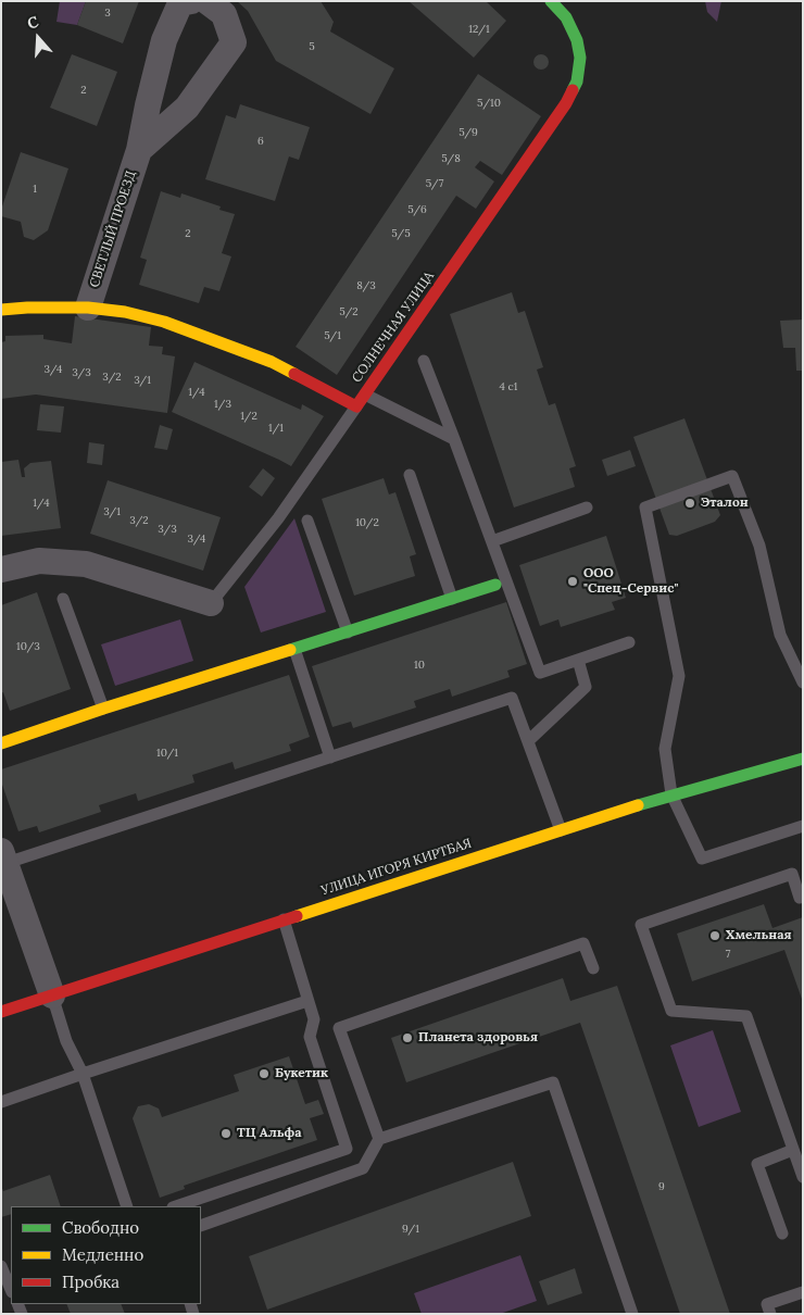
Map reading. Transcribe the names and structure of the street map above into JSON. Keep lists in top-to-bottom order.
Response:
{
  "streets": {
    "street": ["СВЕТЛЫЙ ПРОЕЗД", "СОЛНЕЧНАЯ УЛИЦА", "УЛИЦА ИГОРЯ КИРТБАЯ"]
  },
  "places": [
    "Эталон",
    "ООО \"Спец-Сервис\"",
    "Хмельная",
    "Планета здоровья",
    "Букетик",
    "ТЦ Альфа"
  ],
  "house_numbers": [
    "3",
    "12/1",
    "5",
    "2",
    "5/10",
    "5/9",
    "6",
    "5/8",
    "5/7",
    "1",
    "5/6",
    "2",
    "5/5",
    "8/3",
    "5/2",
    "5/1",
    "3/4",
    "3/3",
    "3/2",
    "3/1",
    "4 с1",
    "1/4",
    "1/3",
    "1/2",
    "1/1",
    "1/4",
    "3/1",
    "3/2",
    "10/2",
    "3/3",
    "3/4",
    "10/3",
    "10",
    "10/1",
    "7",
    "9",
    "9/1"
  ],
  "legend": ["Свободно", "Медленно", "Пробка"],
  "north": "top"
}
